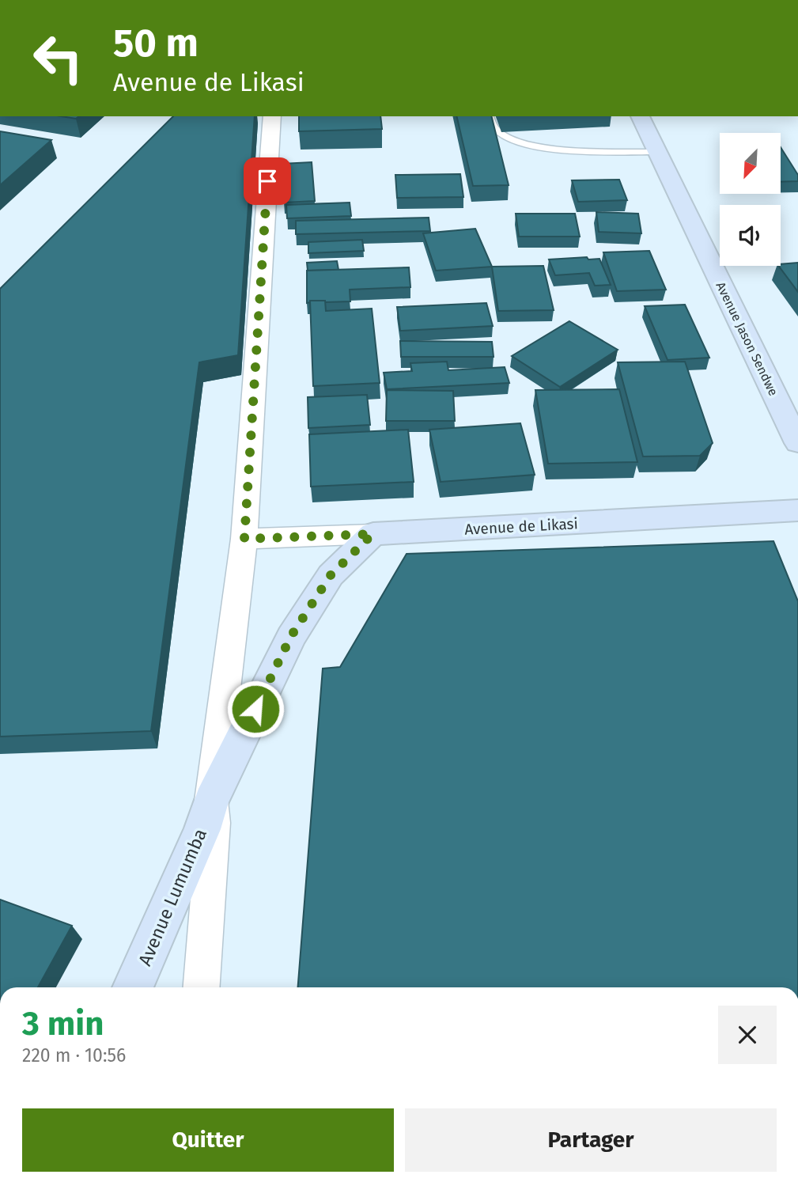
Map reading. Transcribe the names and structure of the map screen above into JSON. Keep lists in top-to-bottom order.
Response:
{
  "streets": {
    "main road": ["Avenue Jason Sendwe", "Avenue de Likasi", "Avenue Lumumba"]
  },
  "crossings": [
    ["Avenue de Likasi", "Avenue Lumumba"]
  ],
  "north": "bottom left",
  "page": {
    "turn": ["50 m", "Avenue de Likasi"],
    "heading": ["3 min", "220 m · 10:56"],
    "buttons": ["Quitter", "Partager"]
  }
}
